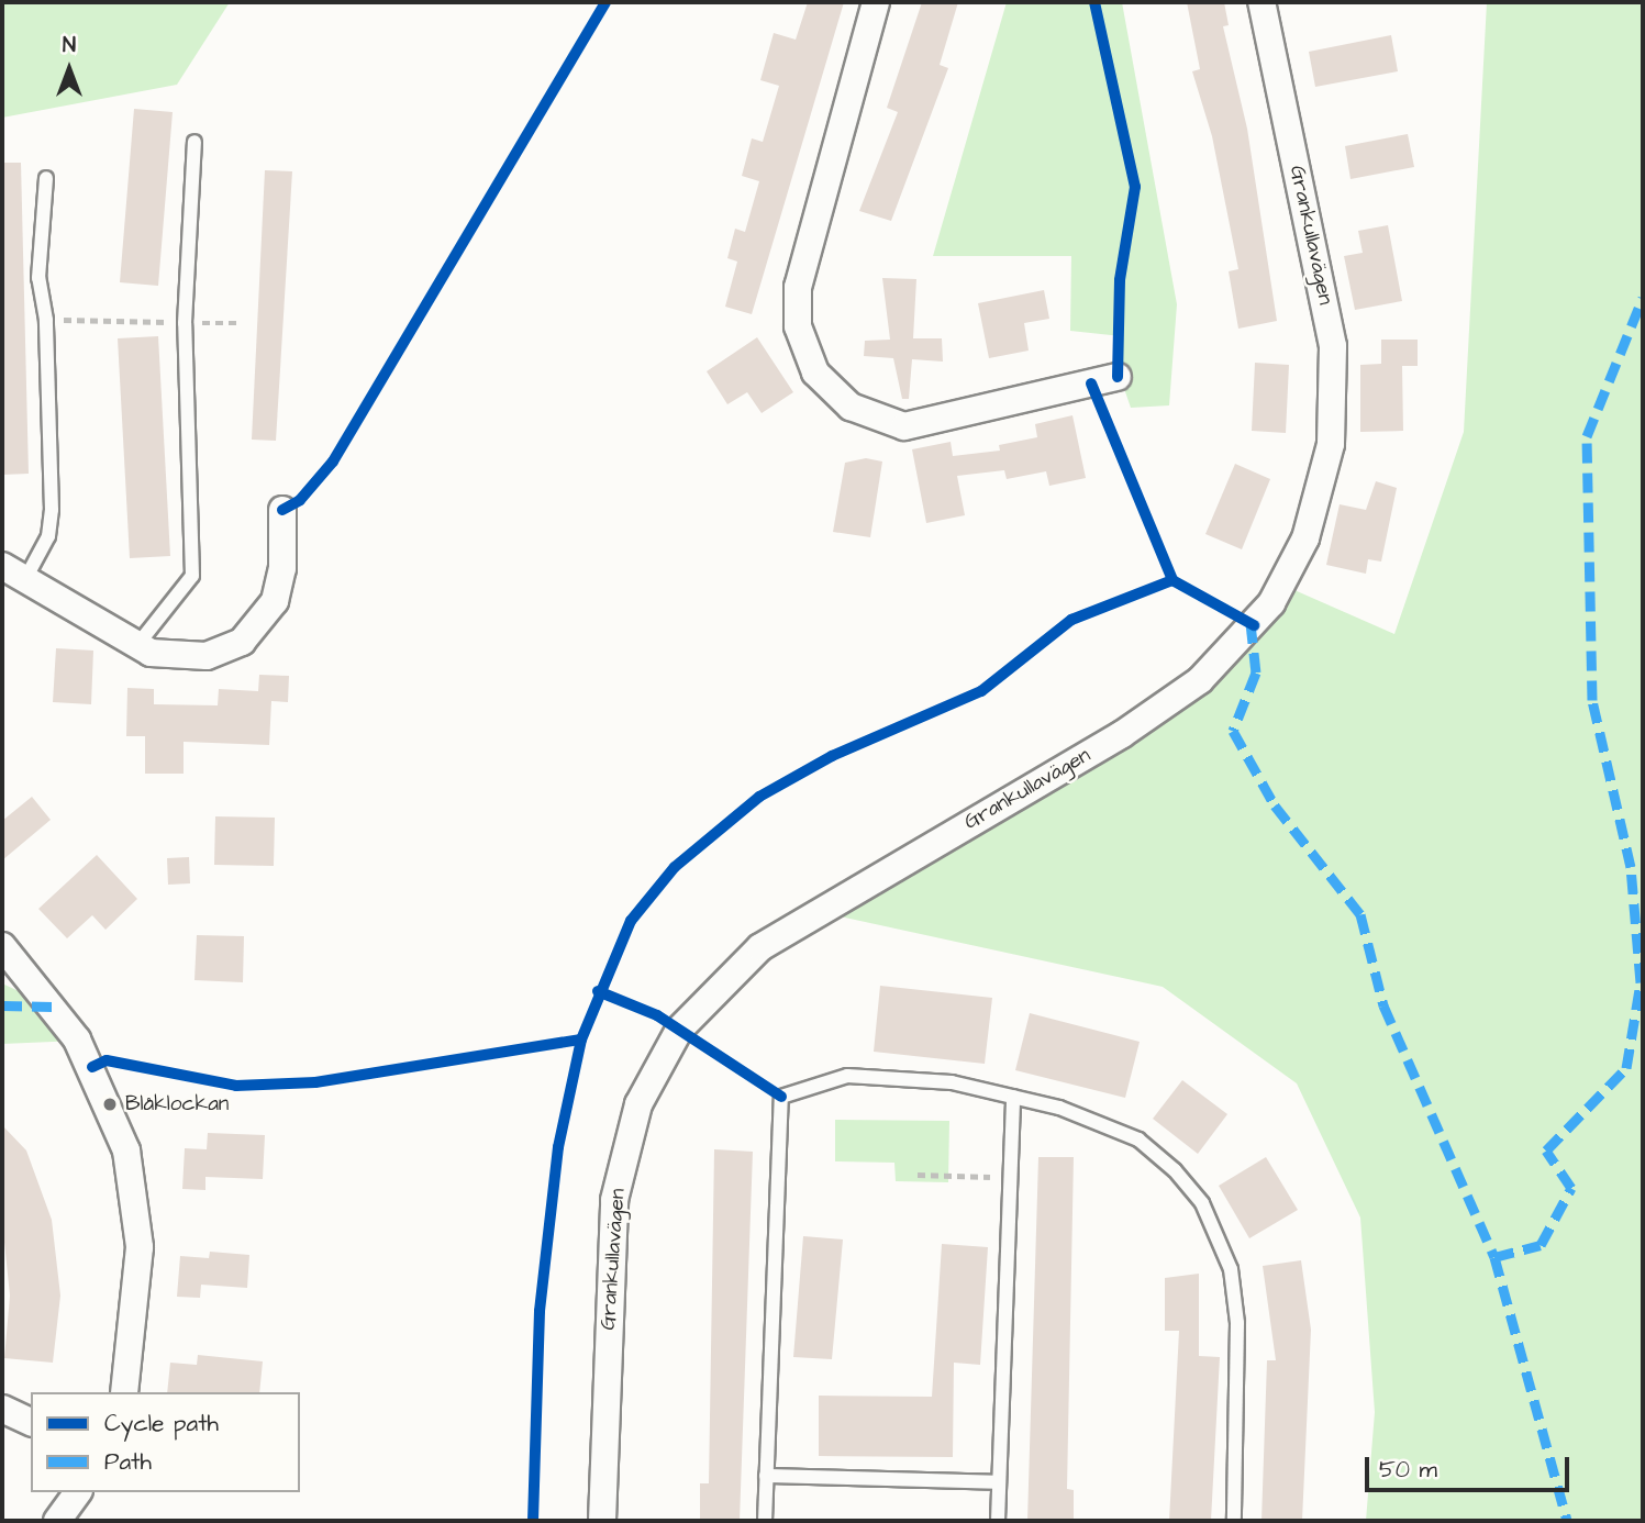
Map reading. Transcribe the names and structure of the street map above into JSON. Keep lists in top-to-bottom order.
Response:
{
  "streets": {
    "street": ["Grankullavägen"]
  },
  "places": ["Blåklockan"],
  "legend": ["Cycle path", "Path"],
  "scale_bar": "50 m",
  "north": "top"
}
